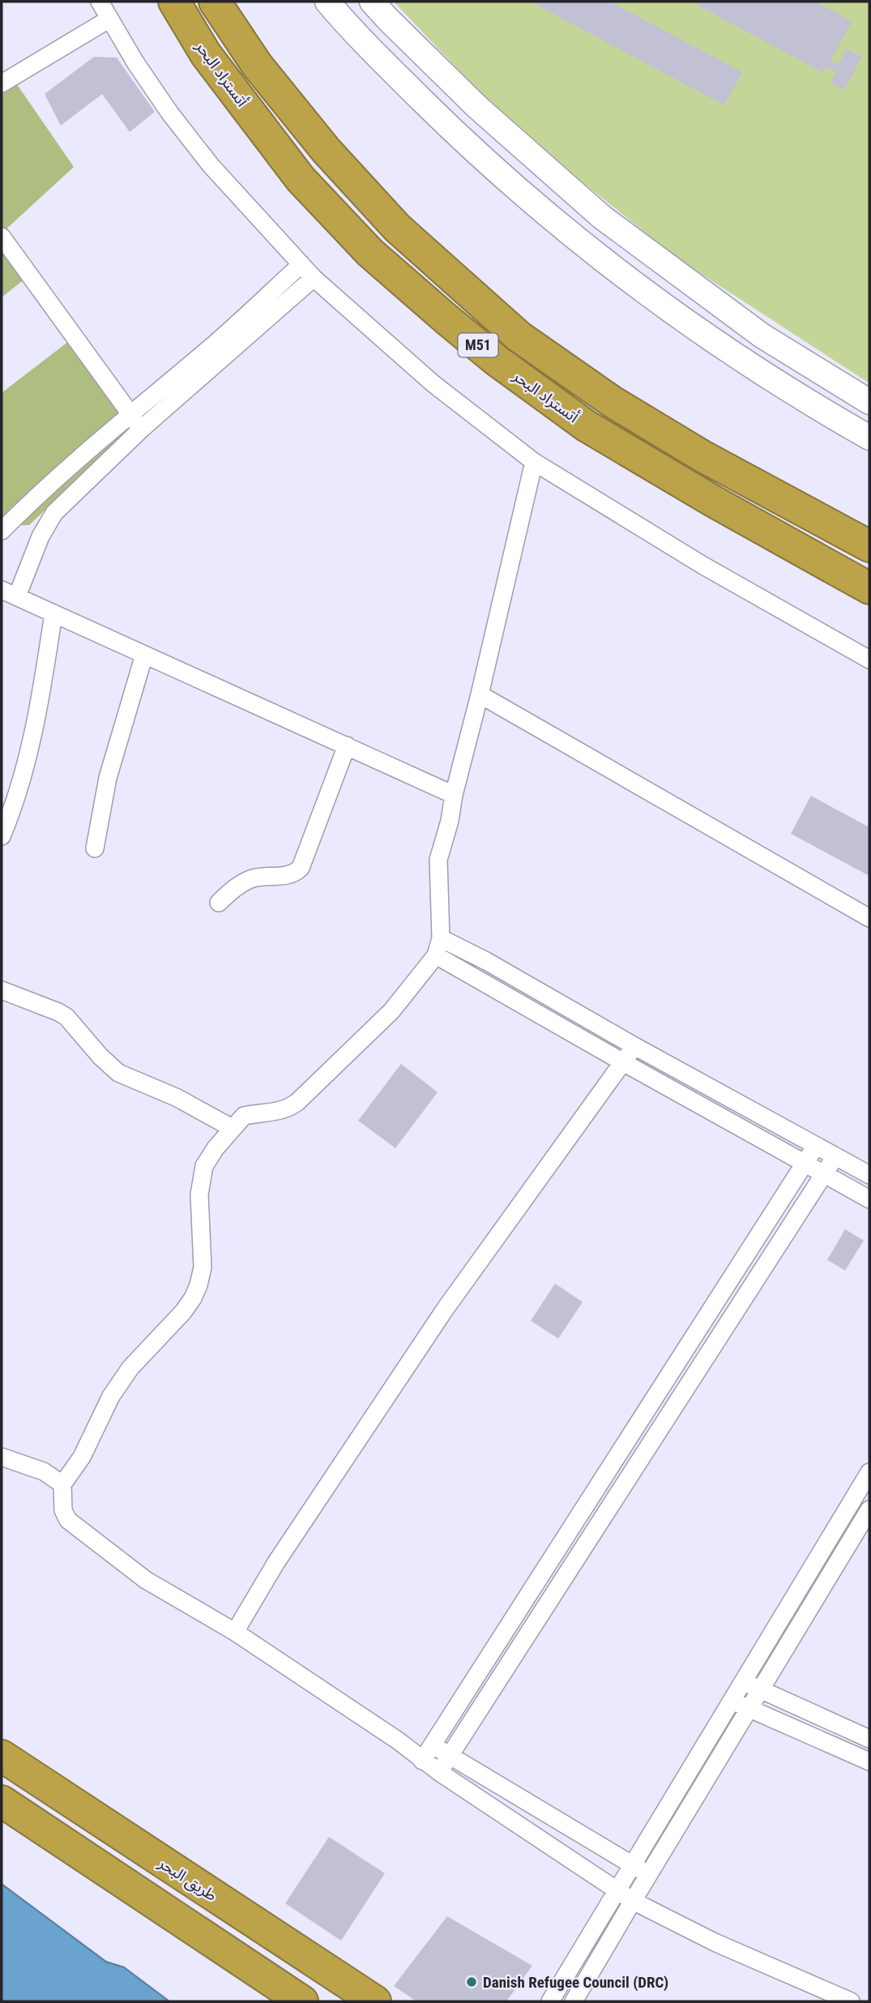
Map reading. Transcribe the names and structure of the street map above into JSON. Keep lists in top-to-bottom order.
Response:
{
  "streets": {
    "highway": ["أتستراد البحر", "M51", "طريق البحر"]
  },
  "places": ["Danish Refugee Council (DRC)"]
}
